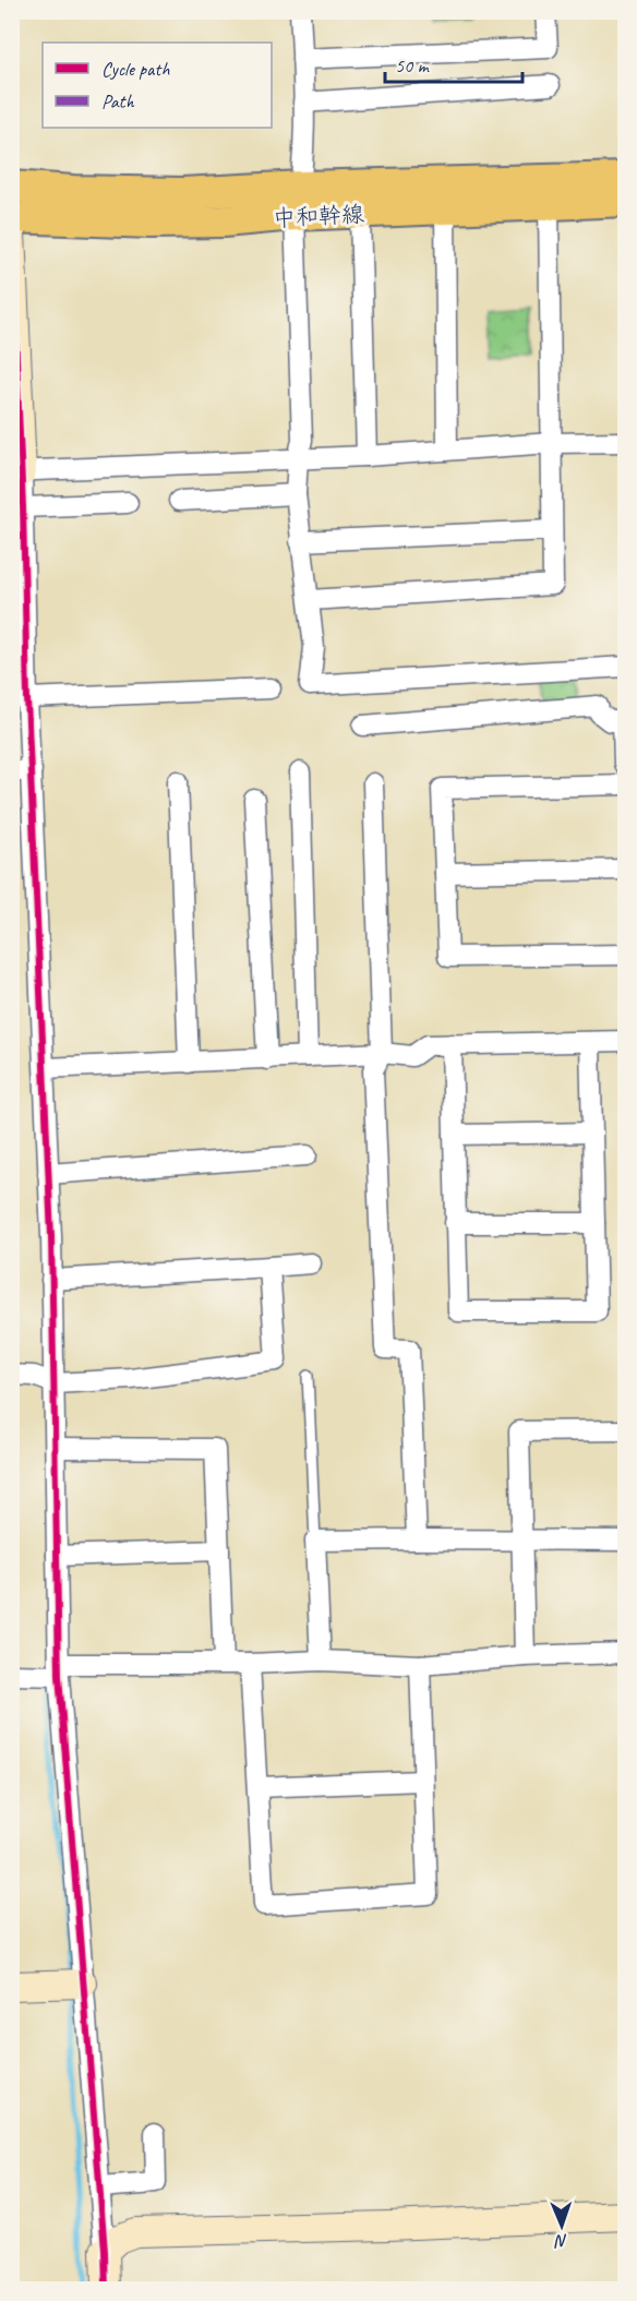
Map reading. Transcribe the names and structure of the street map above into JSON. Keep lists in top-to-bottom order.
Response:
{
  "streets": {
    "main road": ["中和幹線"]
  },
  "legend": ["Cycle path", "Path"],
  "scale_bar": "50 m",
  "north": "bottom"
}
